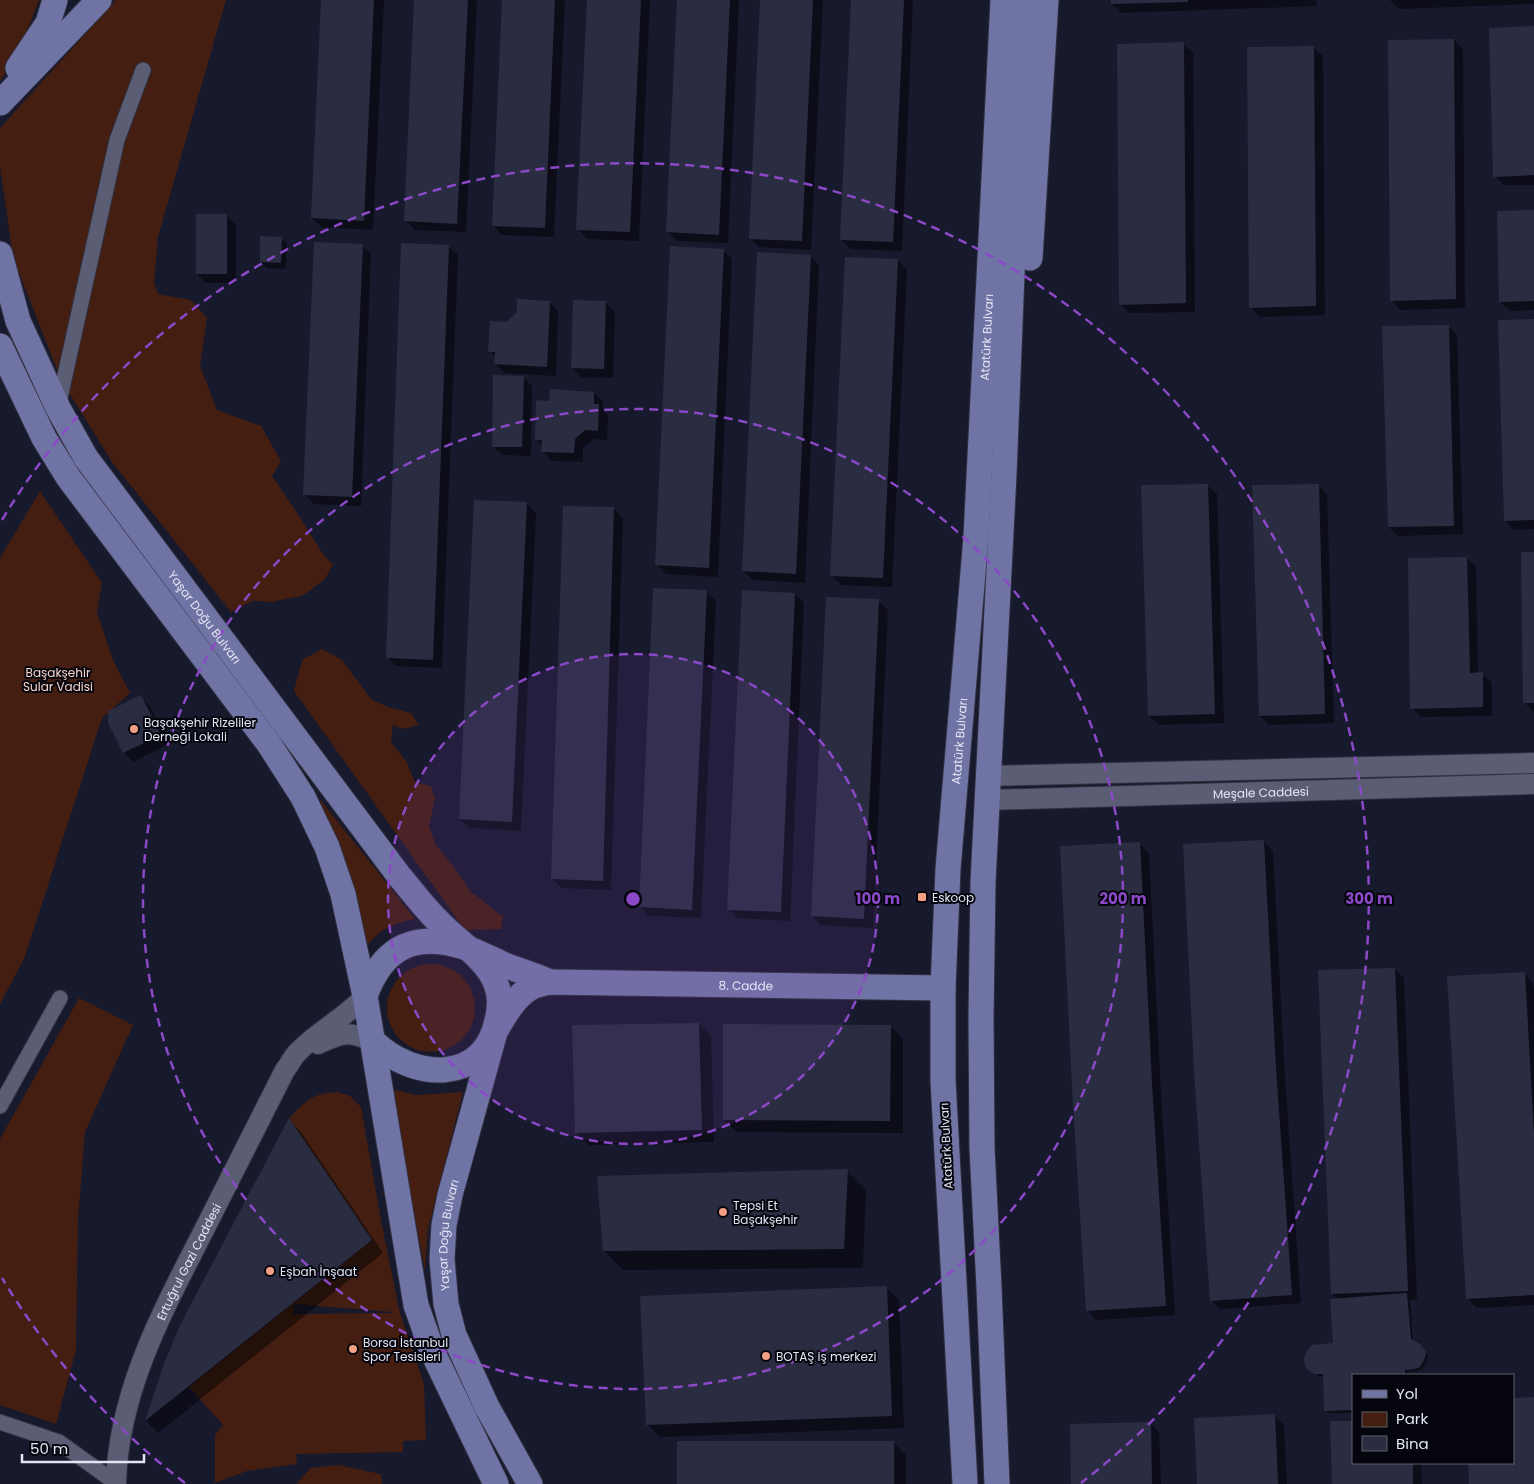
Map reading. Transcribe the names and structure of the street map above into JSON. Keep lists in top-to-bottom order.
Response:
{
  "streets": {
    "main road": ["Atatürk Bulvarı", "Yaşar Doğu Bulvarı", "8. Cadde"],
    "street": ["Meşale Caddesi", "Ertuğrul Gazi Caddesi"]
  },
  "crossings": [
    ["Atatürk Bulvarı", "Meşale Caddesi"],
    ["Atatürk Bulvarı", "8. Cadde"],
    ["Yaşar Doğu Bulvarı", "8. Cadde"],
    ["Yaşar Doğu Bulvarı", "Ertuğrul Gazi Caddesi"]
  ],
  "parks": ["Başakşehir Sular Vadisi"],
  "places": {
    "other": [
      "Başakşehir Rizeliler Derneği Lokali",
      "Tepsi Et Başakşehir",
      "Eşbah İnşaat",
      "Borsa İstanbul Spor Tesisleri",
      "BOTAŞ iş merkezi"
    ],
    "transit": ["Eskoop"]
  },
  "legend": ["Yol", "Park", "Bina"],
  "scale_bar": "50 m",
  "rings": ["100 m", "200 m", "300 m"]
}
